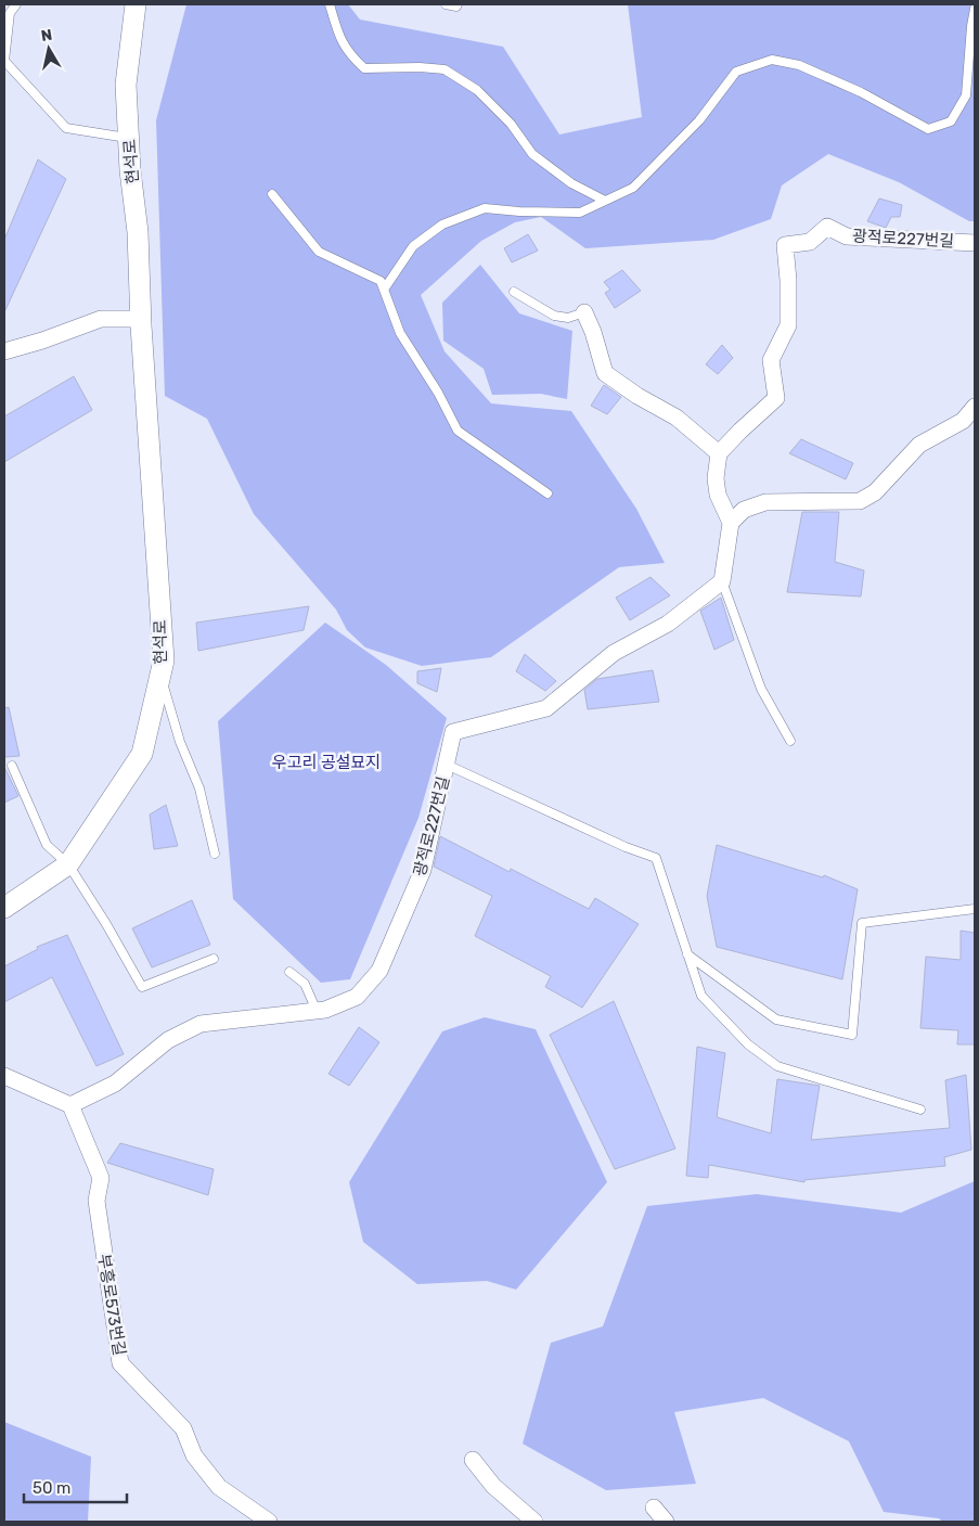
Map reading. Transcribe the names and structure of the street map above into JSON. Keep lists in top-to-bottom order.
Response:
{
  "streets": {
    "street": ["현석로", "광적로227번길", "부흥로573번길"]
  },
  "crossings": [
    ["광적로227번길", "부흥로573번길"]
  ],
  "parks": ["우고리 공설묘지"],
  "scale_bar": "50 m",
  "north": "top"
}
